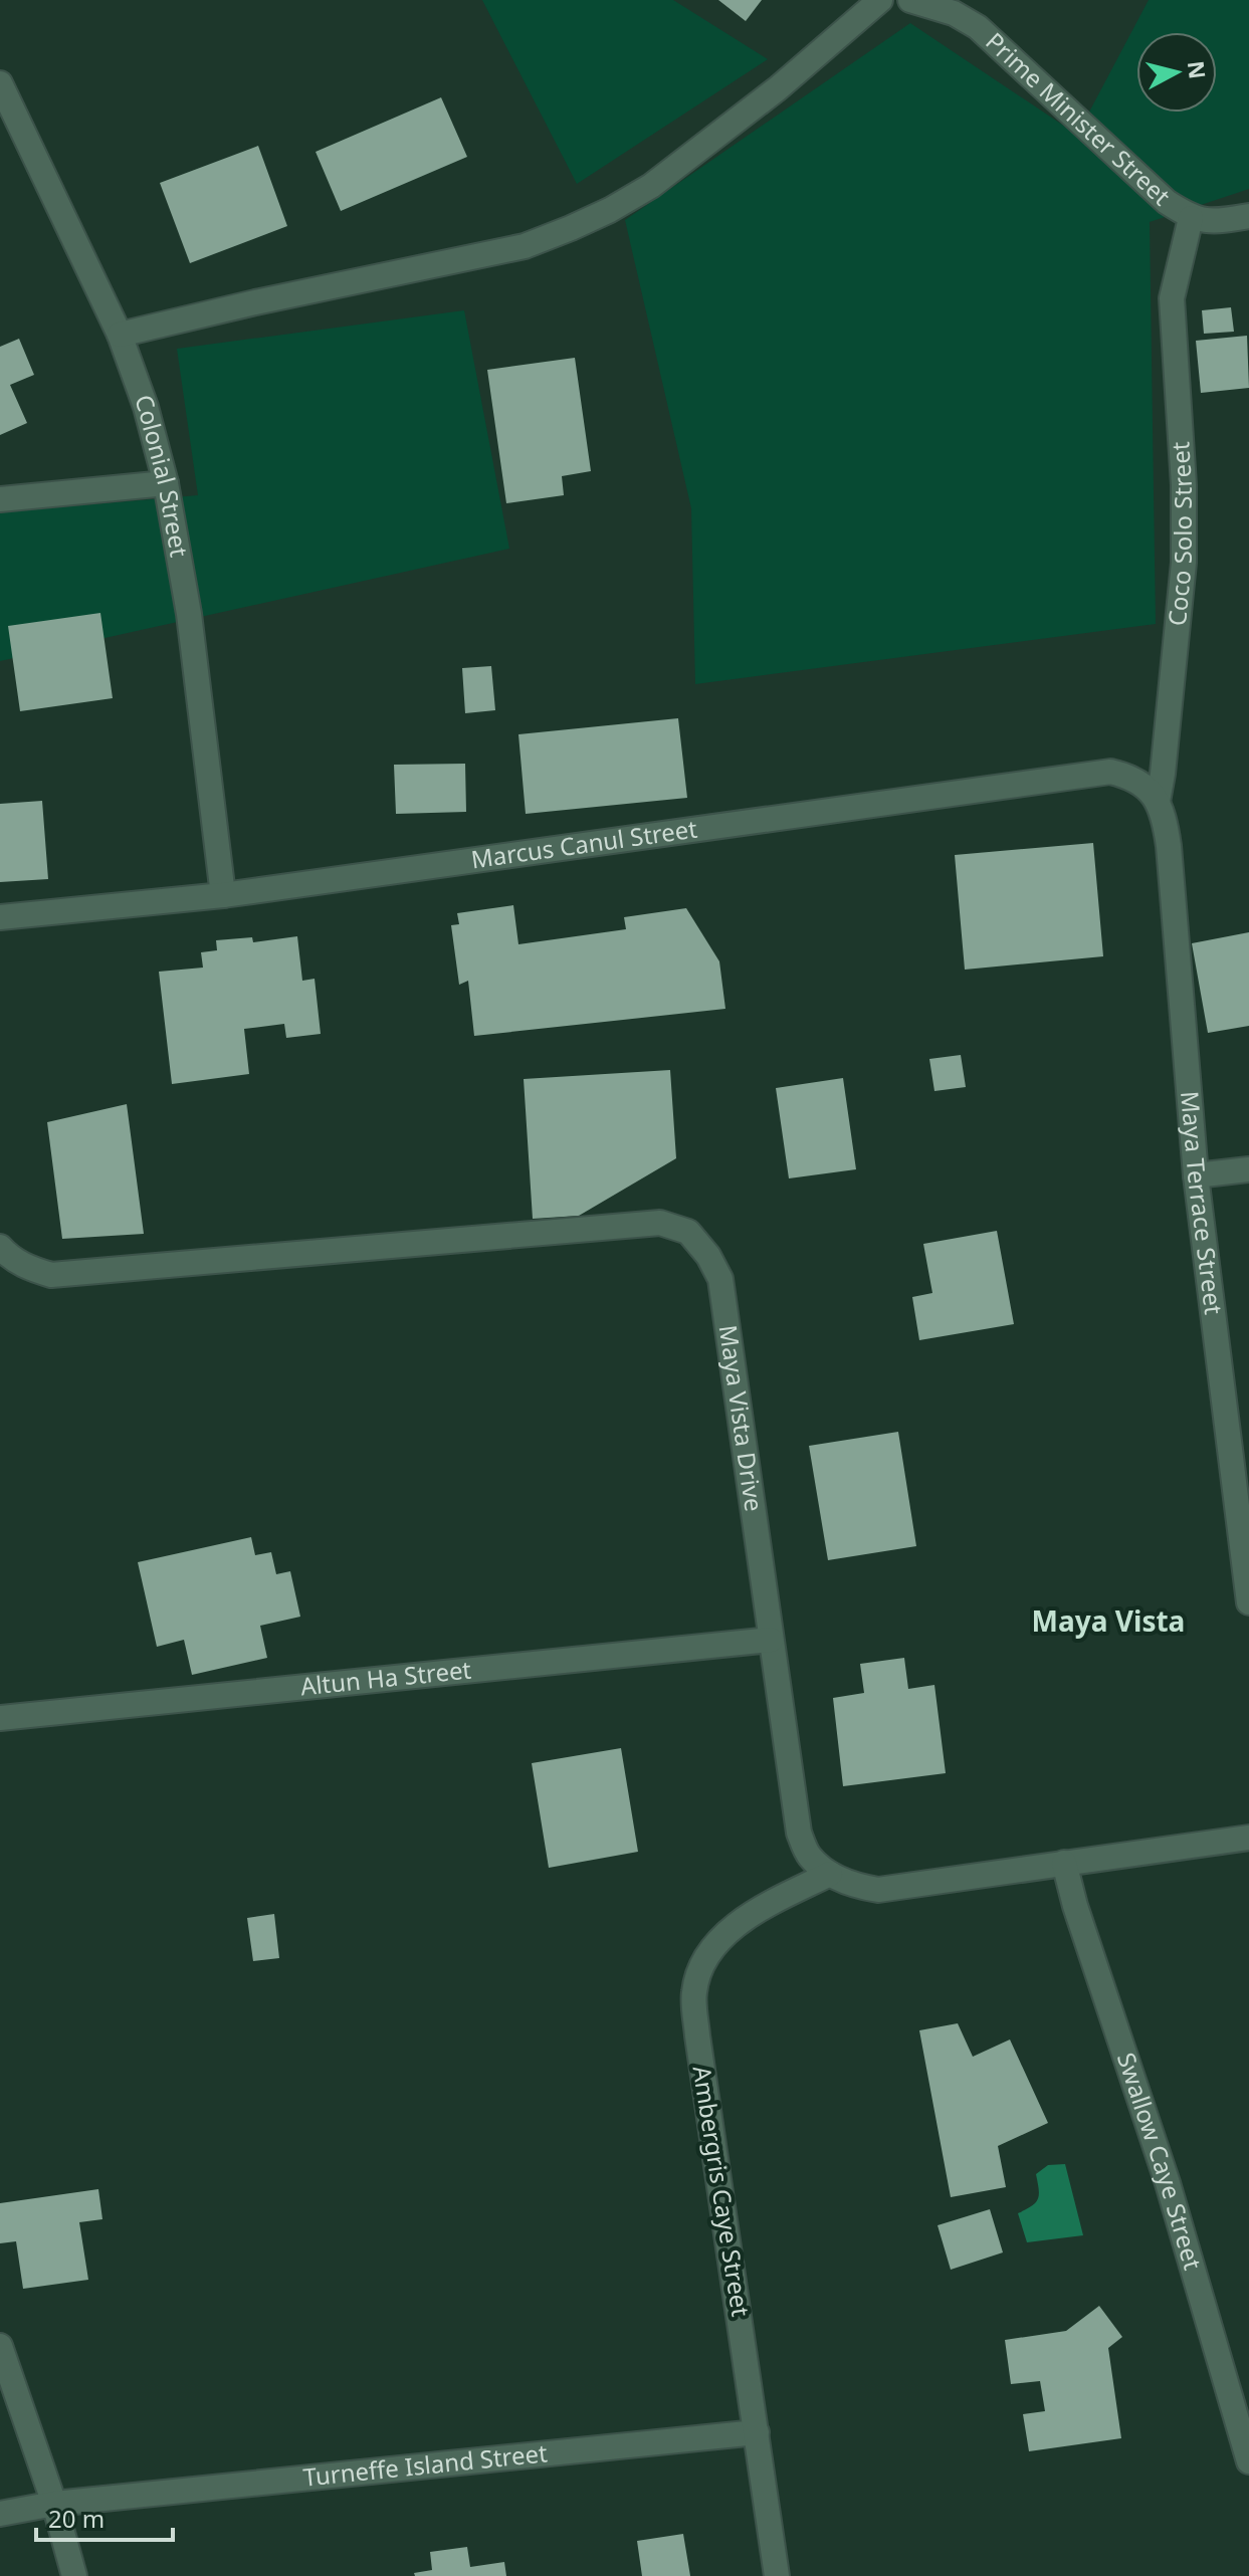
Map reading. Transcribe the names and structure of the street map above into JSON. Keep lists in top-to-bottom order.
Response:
{
  "streets": {
    "street": [
      "Prime Minister Street",
      "Colonial Street",
      "Coco Solo Street",
      "Marcus Canul Street",
      "Maya Terrace Street",
      "Maya Vista Drive",
      "Altun Ha Street",
      "Swallow Caye Street",
      "Ambergris Caye Street",
      "Turneffe Island Street"
    ]
  },
  "crossings": [
    ["Prime Minister Street", "Coco Solo Street"],
    ["Colonial Street", "Marcus Canul Street"],
    ["Coco Solo Street", "Marcus Canul Street"],
    ["Coco Solo Street", "Maya Terrace Street"],
    ["Marcus Canul Street", "Maya Terrace Street"],
    ["Maya Vista Drive", "Altun Ha Street"],
    ["Maya Vista Drive", "Swallow Caye Street"],
    ["Maya Vista Drive", "Ambergris Caye Street"],
    ["Ambergris Caye Street", "Turneffe Island Street"]
  ],
  "districts": ["Maya Vista"],
  "scale_bar": "20 m",
  "north": "right"
}
